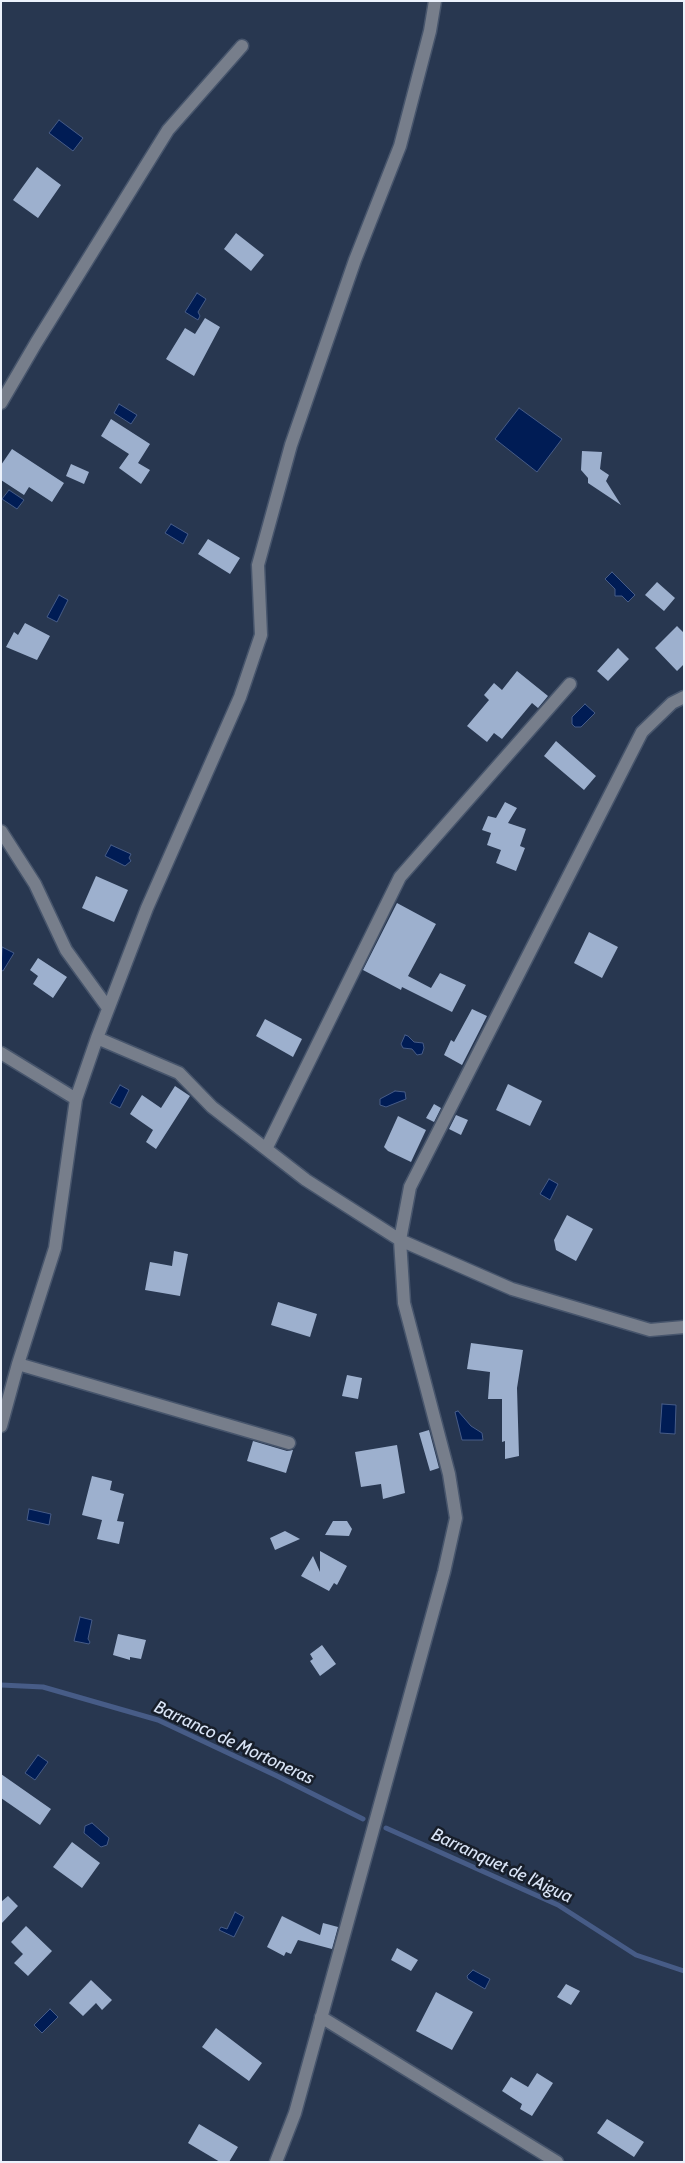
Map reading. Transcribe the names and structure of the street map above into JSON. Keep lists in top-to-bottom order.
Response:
{
  "water": ["Barranco de Mortoneras", "Barranquet de l'Aigua"]
}
